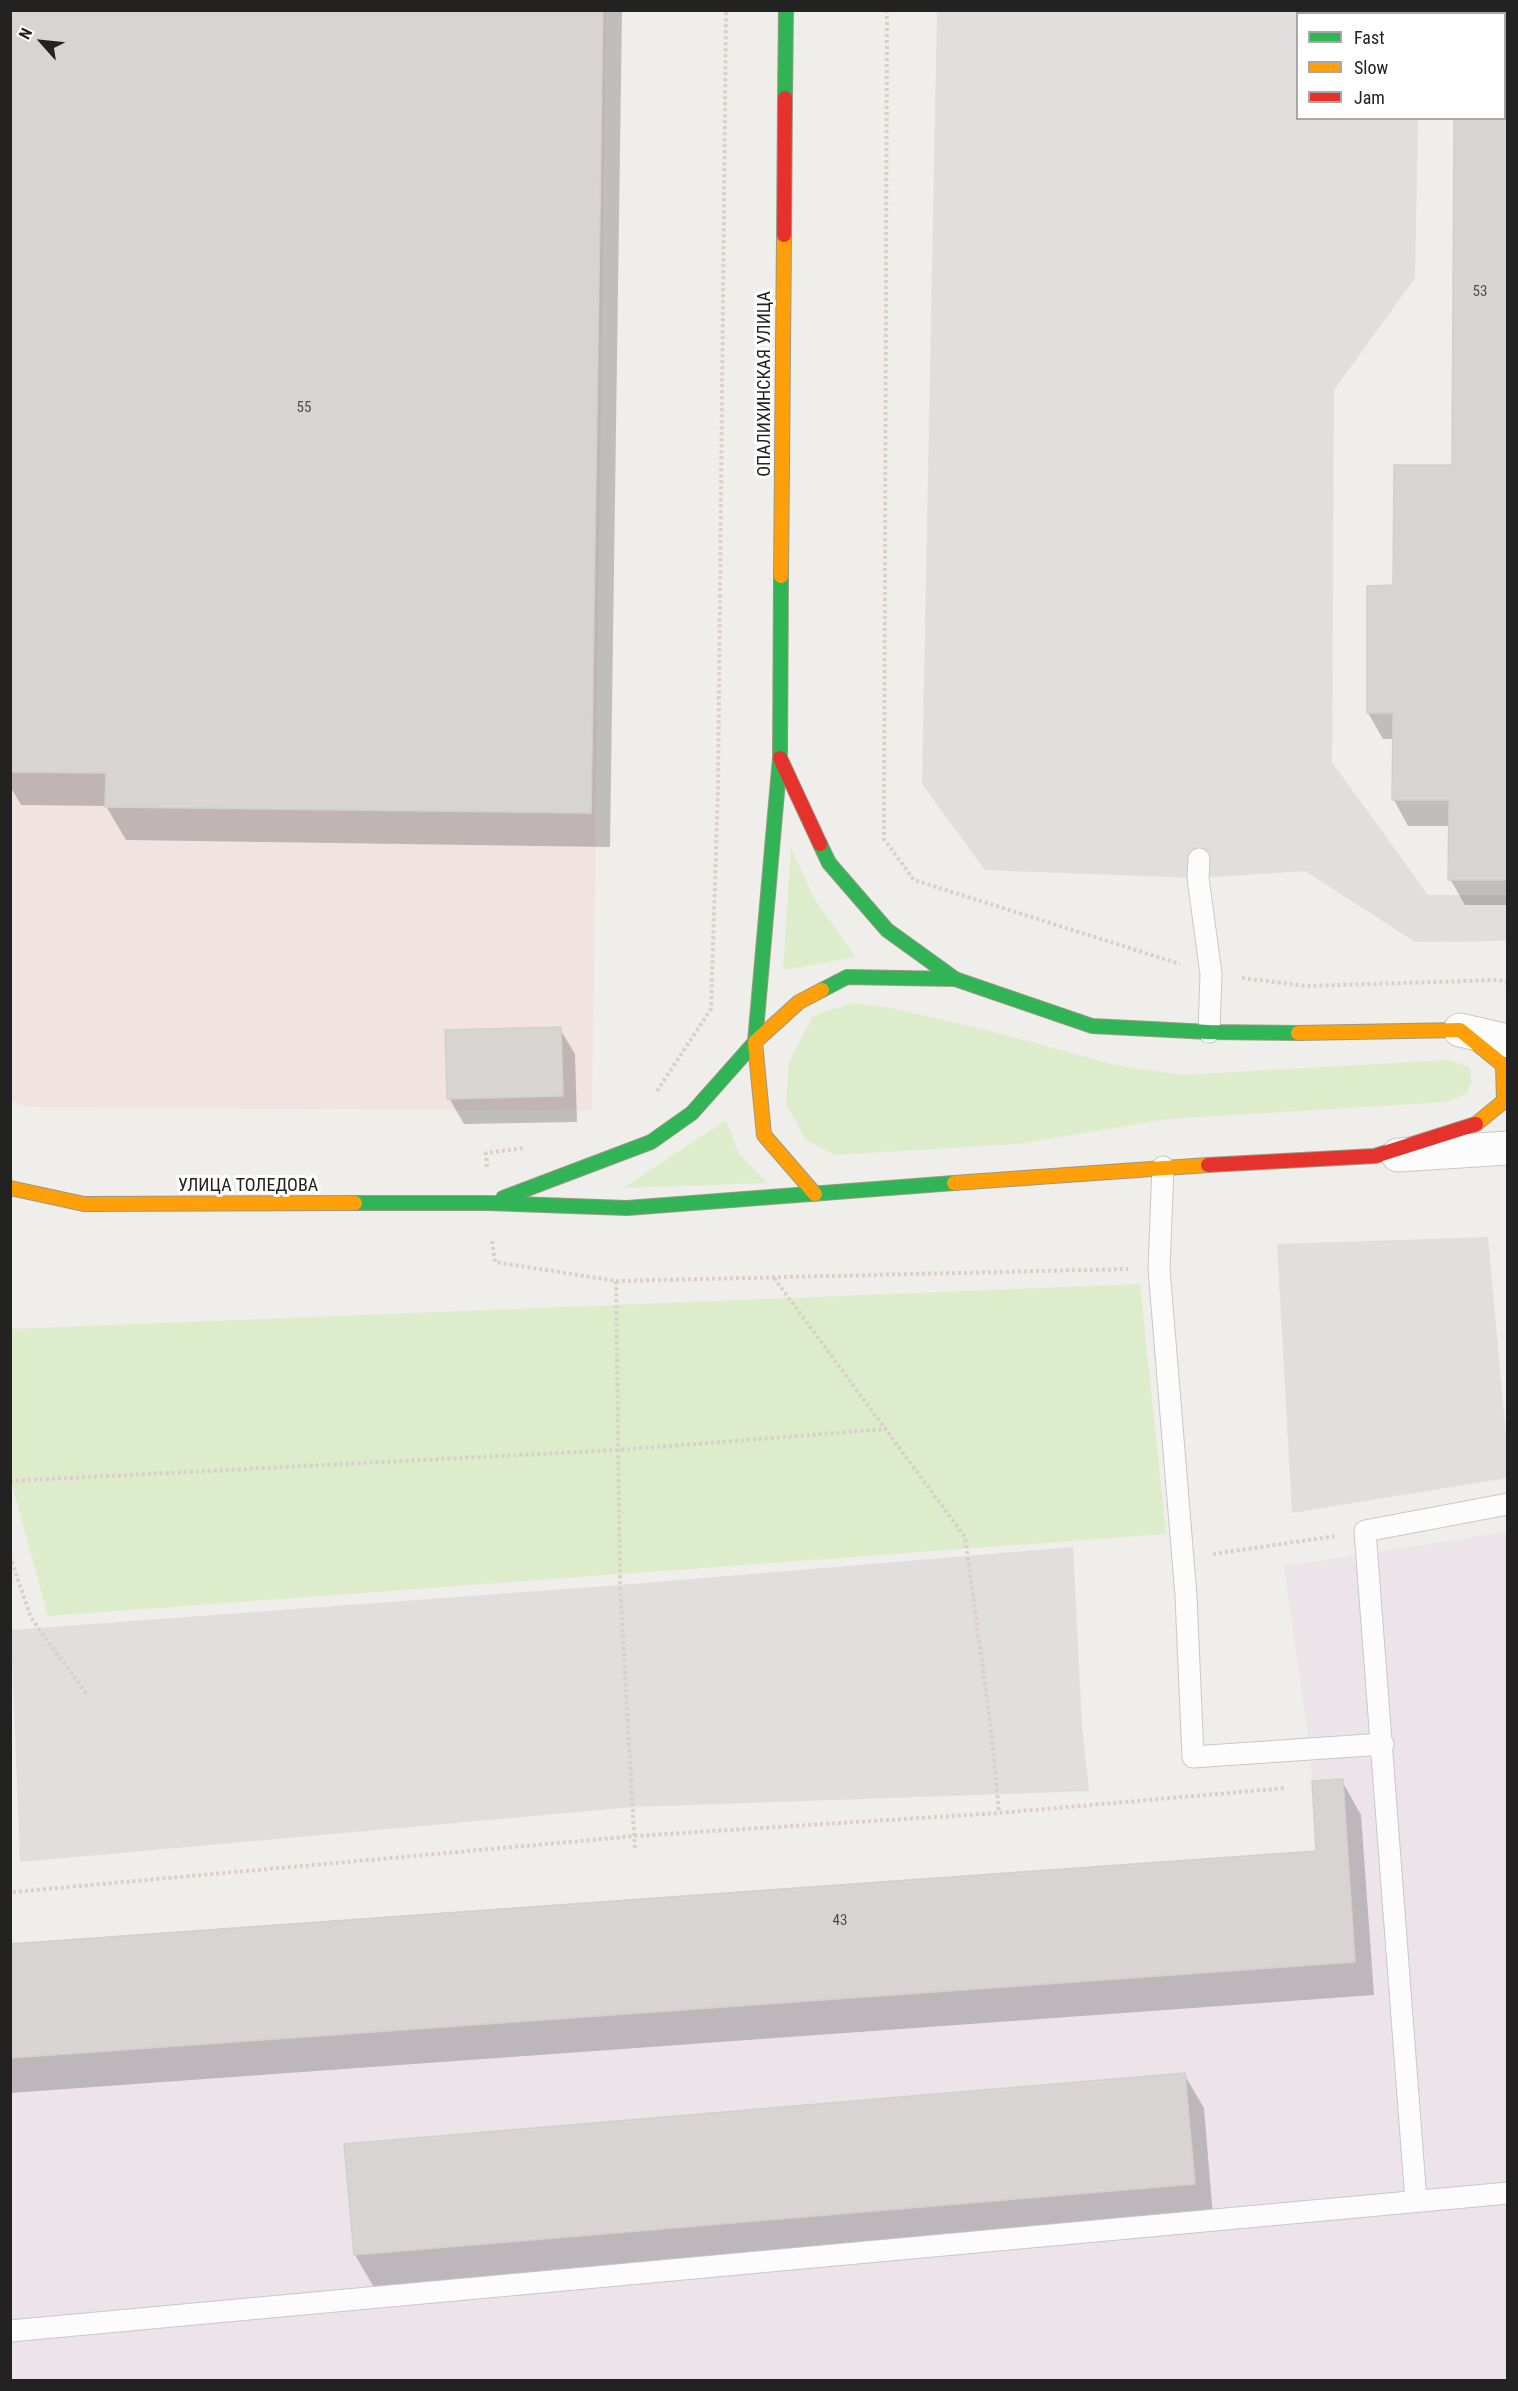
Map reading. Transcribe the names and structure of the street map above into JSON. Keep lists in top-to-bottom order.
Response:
{
  "streets": {
    "street": ["ОПАЛИХИНСКАЯ УЛИЦА", "УЛИЦА ТОЛЕДОВА"]
  },
  "crossings": [
    ["ОПАЛИХИНСКАЯ УЛИЦА", "УЛИЦА ТОЛЕДОВА"]
  ],
  "house_numbers": ["53", "55", "43"],
  "legend": ["Fast", "Slow", "Jam"],
  "north": "top left"
}
